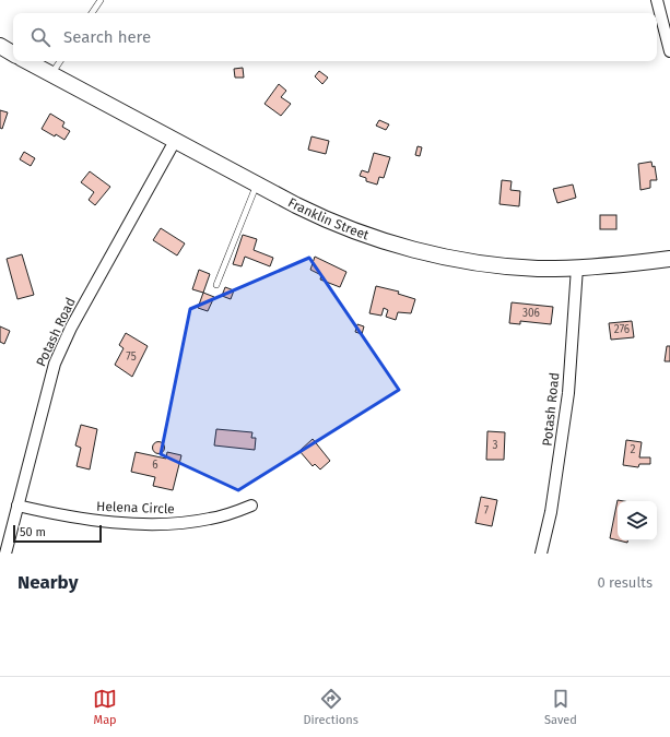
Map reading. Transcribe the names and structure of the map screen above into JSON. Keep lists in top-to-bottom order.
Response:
{
  "streets": {
    "street": ["Franklin Street", "Potash Road", "Helena Circle"]
  },
  "crossings": [
    ["Franklin Street", "Potash Road"],
    ["Potash Road", "Helena Circle"]
  ],
  "house_numbers": [
    "306",
    "276",
    "75",
    "3",
    "2",
    "6",
    "7"
  ],
  "scale_bar": "50 m",
  "page": {
    "search": "Search here",
    "scale": "50 m",
    "heading": ["Nearby", "0 results"],
    "nav": ["Map", "Directions", "Saved"]
  }
}
